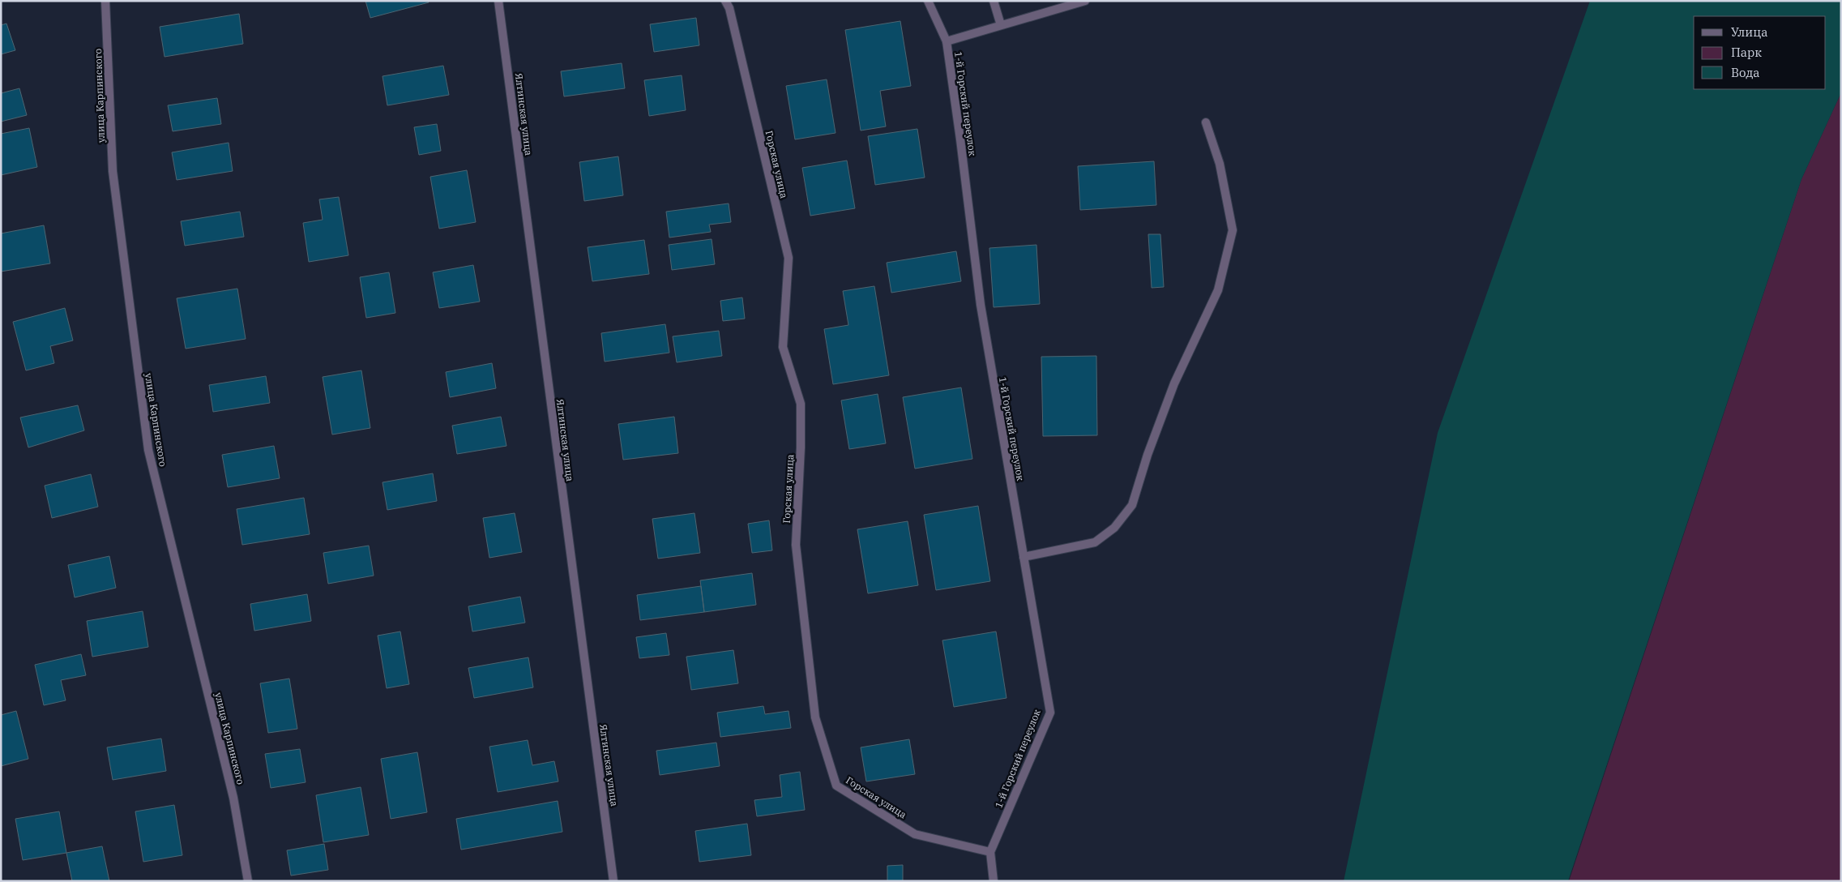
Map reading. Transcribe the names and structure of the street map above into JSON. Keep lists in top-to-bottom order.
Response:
{
  "streets": {
    "street": [
      "улица Карпинского",
      "1-й Горский переулок",
      "Ялтинская улица",
      "Горская улица"
    ]
  },
  "crossings": [
    ["1-й Горский переулок", "Горская улица"]
  ],
  "legend": ["Улица", "Парк", "Вода"]
}
